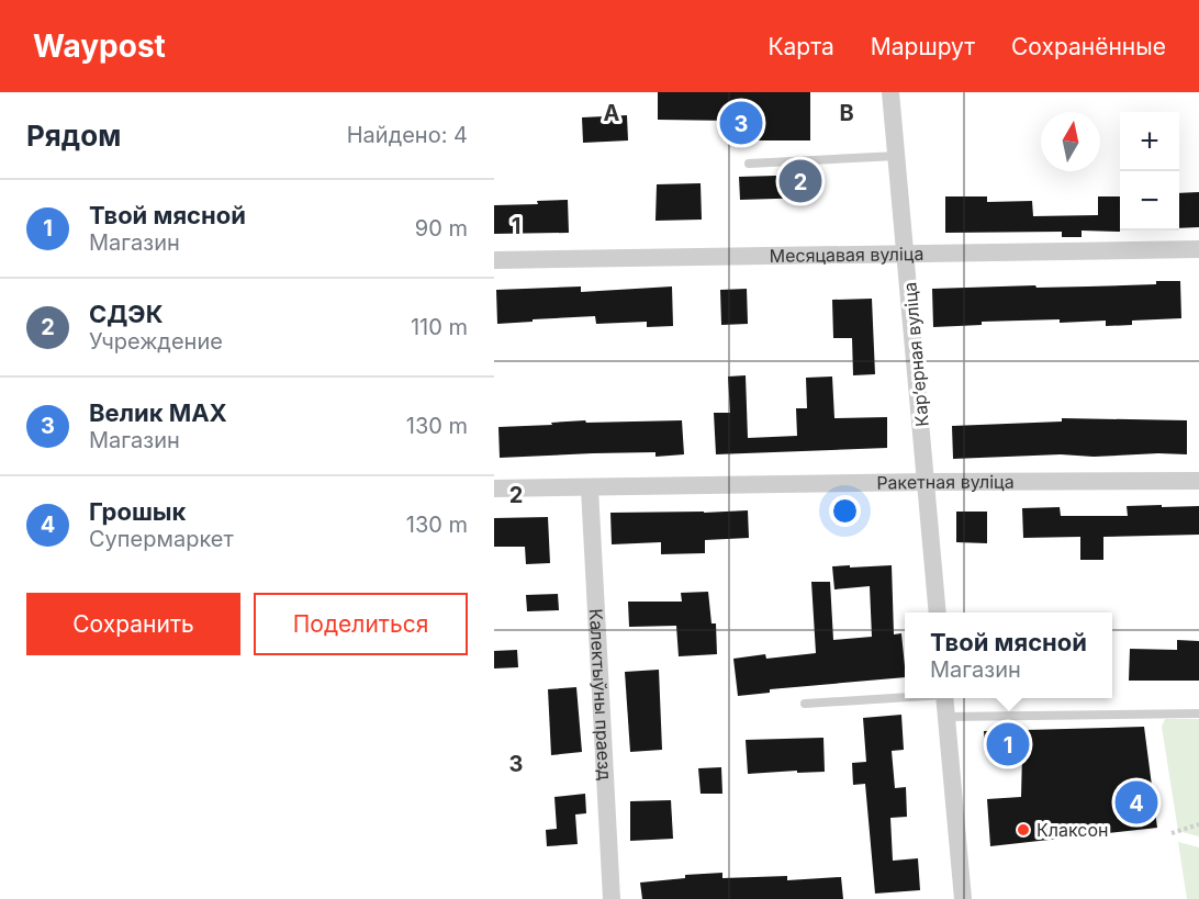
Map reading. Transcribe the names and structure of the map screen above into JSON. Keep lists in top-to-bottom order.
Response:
{
  "streets": {
    "street": [
      "Месяцавая вуліца",
      "Карʼерная вуліца",
      "Ракетная вуліца",
      "Калектыўны праезд"
    ]
  },
  "crossings": [
    ["Месяцавая вуліца", "Карʼерная вуліца"],
    ["Карʼерная вуліца", "Ракетная вуліца"],
    ["Ракетная вуліца", "Калектыўны праезд"]
  ],
  "places": ["Клаксон"],
  "north": "top",
  "page": {
    "header": "Waypost",
    "nav": ["Карта", "Маршрут", "Сохранённые"],
    "heading": ["Рядом", "Найдено: 4"],
    "pins": [
      "3",
      "2",
      "1",
      "4"
    ],
    "map_buttons": ["+", "−"],
    "list": [
      {
        "mark": "1",
        "name": "Твой мясной",
        "note": "Магазин",
        "value": "90 m"
      },
      {
        "mark": "2",
        "name": "СДЭК",
        "note": "Учреждение",
        "value": "110 m"
      },
      {
        "mark": "3",
        "name": "Велик МАХ",
        "note": "Магазин",
        "value": "130 m"
      },
      {
        "mark": "4",
        "name": "Грошык",
        "note": "Супермаркет",
        "value": "130 m"
      }
    ],
    "buttons": ["Сохранить", "Поделиться"],
    "popup": ["Твой мясной", "Магазин"]
  },
  "grid": {
    "columns": ["A", "B"],
    "rows": ["1", "2", "3"]
  }
}
